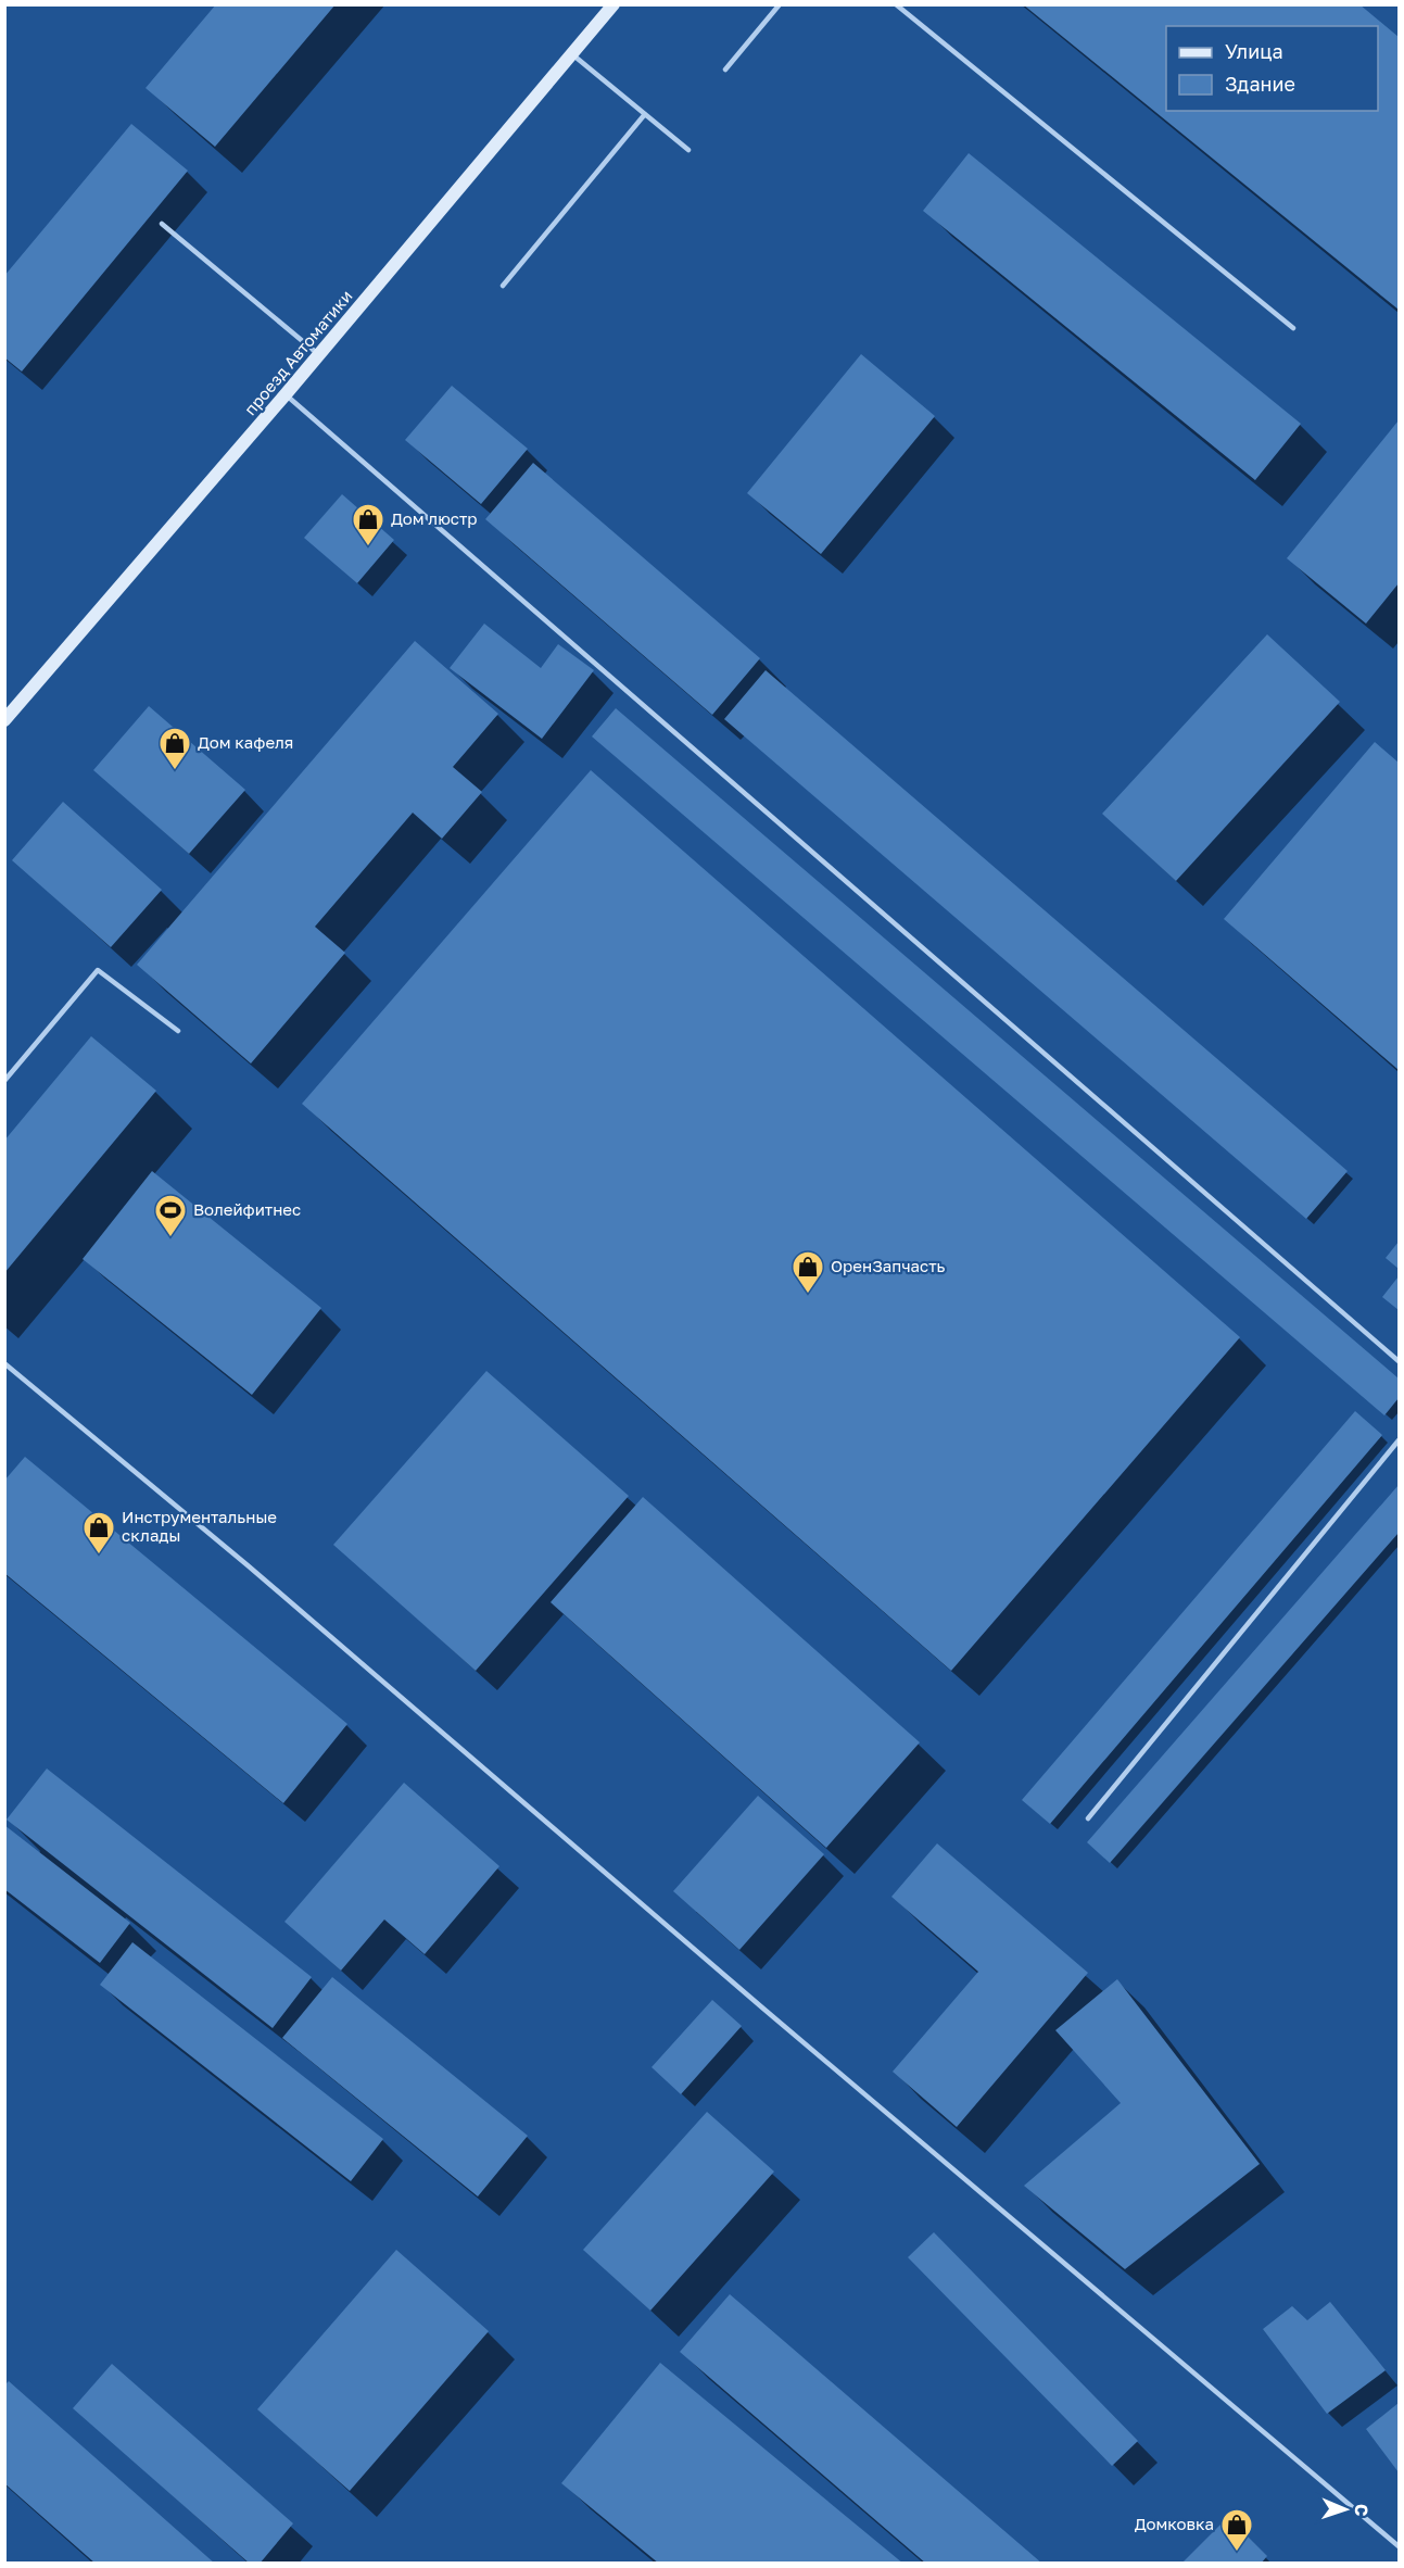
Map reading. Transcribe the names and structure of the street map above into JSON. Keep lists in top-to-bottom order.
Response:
{
  "streets": {
    "main road": ["проезд Автоматики"]
  },
  "places": {
    "shop": [
      "Дом люстр",
      "Дом кафеля",
      "ОренЗапчасть",
      "Инструментальные склады",
      "Домковка"
    ],
    "sports": ["Волейфитнес"]
  },
  "legend": ["Улица", "Здание"],
  "north": "right"
}
